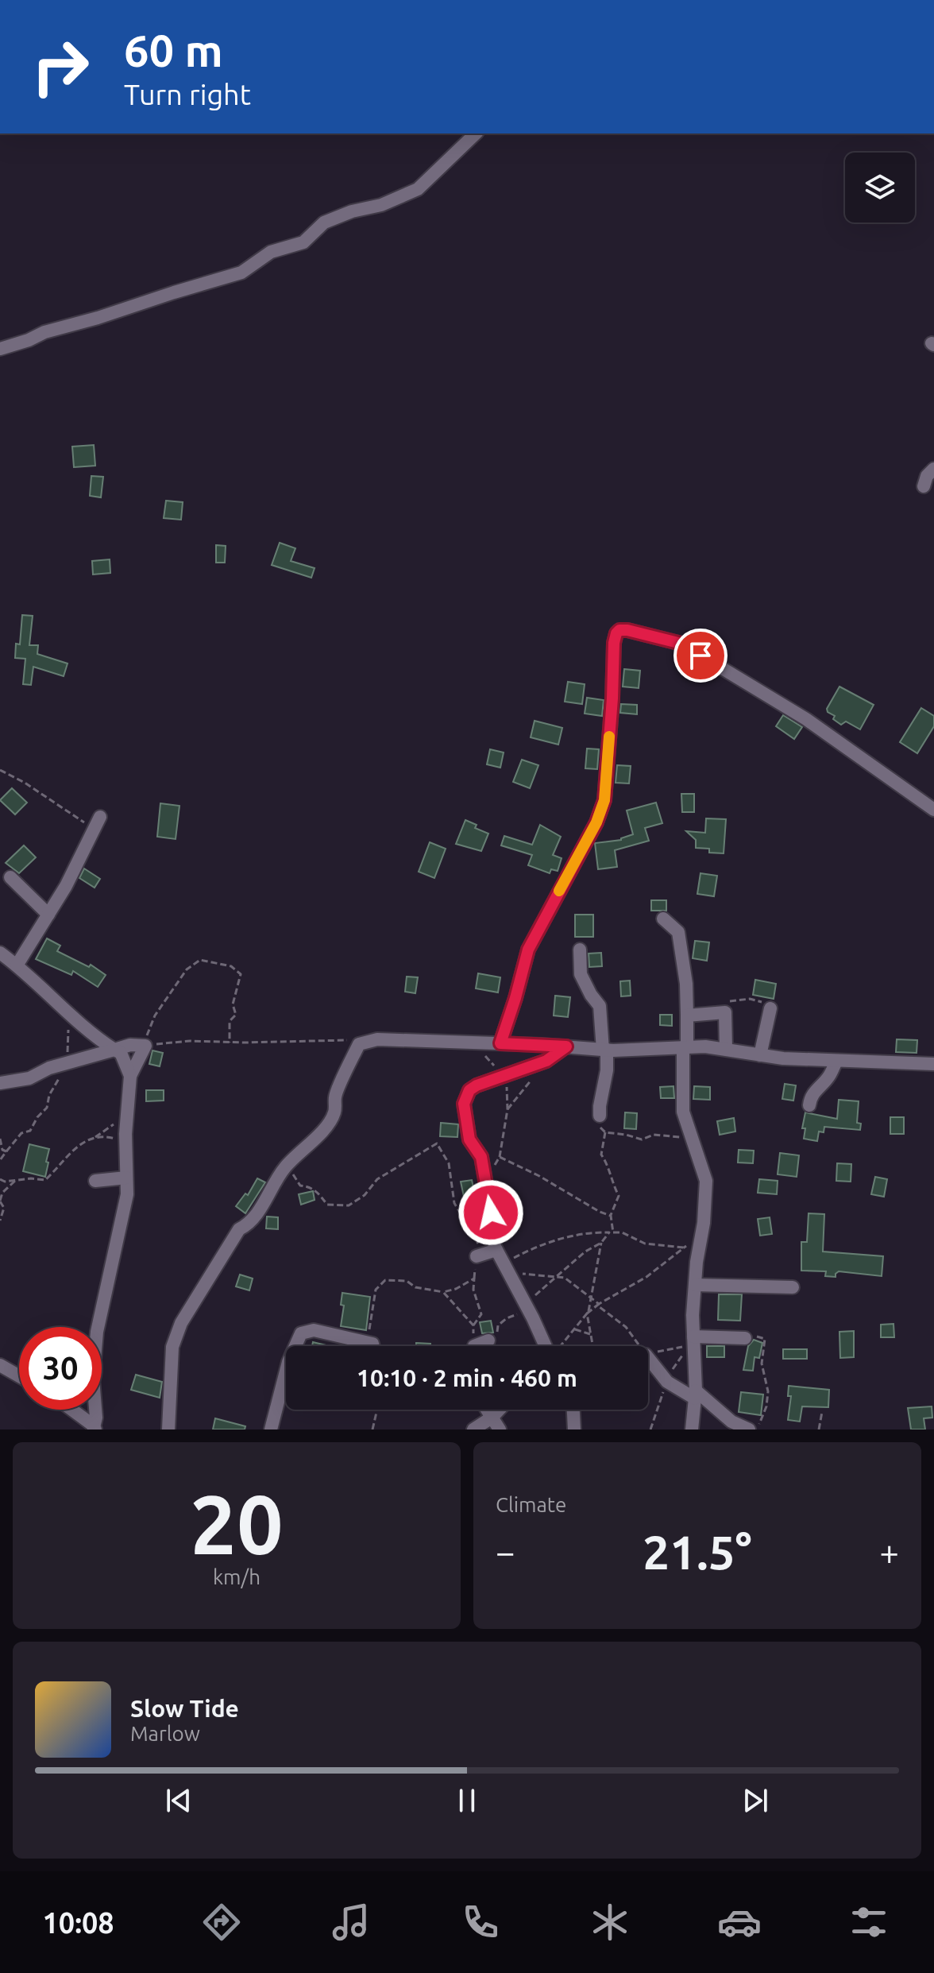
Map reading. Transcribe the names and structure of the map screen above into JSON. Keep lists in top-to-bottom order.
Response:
{
  "page": {
    "turn": ["60 m", "Turn right"],
    "limit": "30",
    "trip": "10:10 · 2 min · 460 m",
    "tile": [
      ["20", "km/h"],
      "Climate"
    ],
    "heat": ["−", "21.5°", "+"],
    "song": ["Slow Tide", "Marlow"],
    "tabs": "10:08"
  }
}
